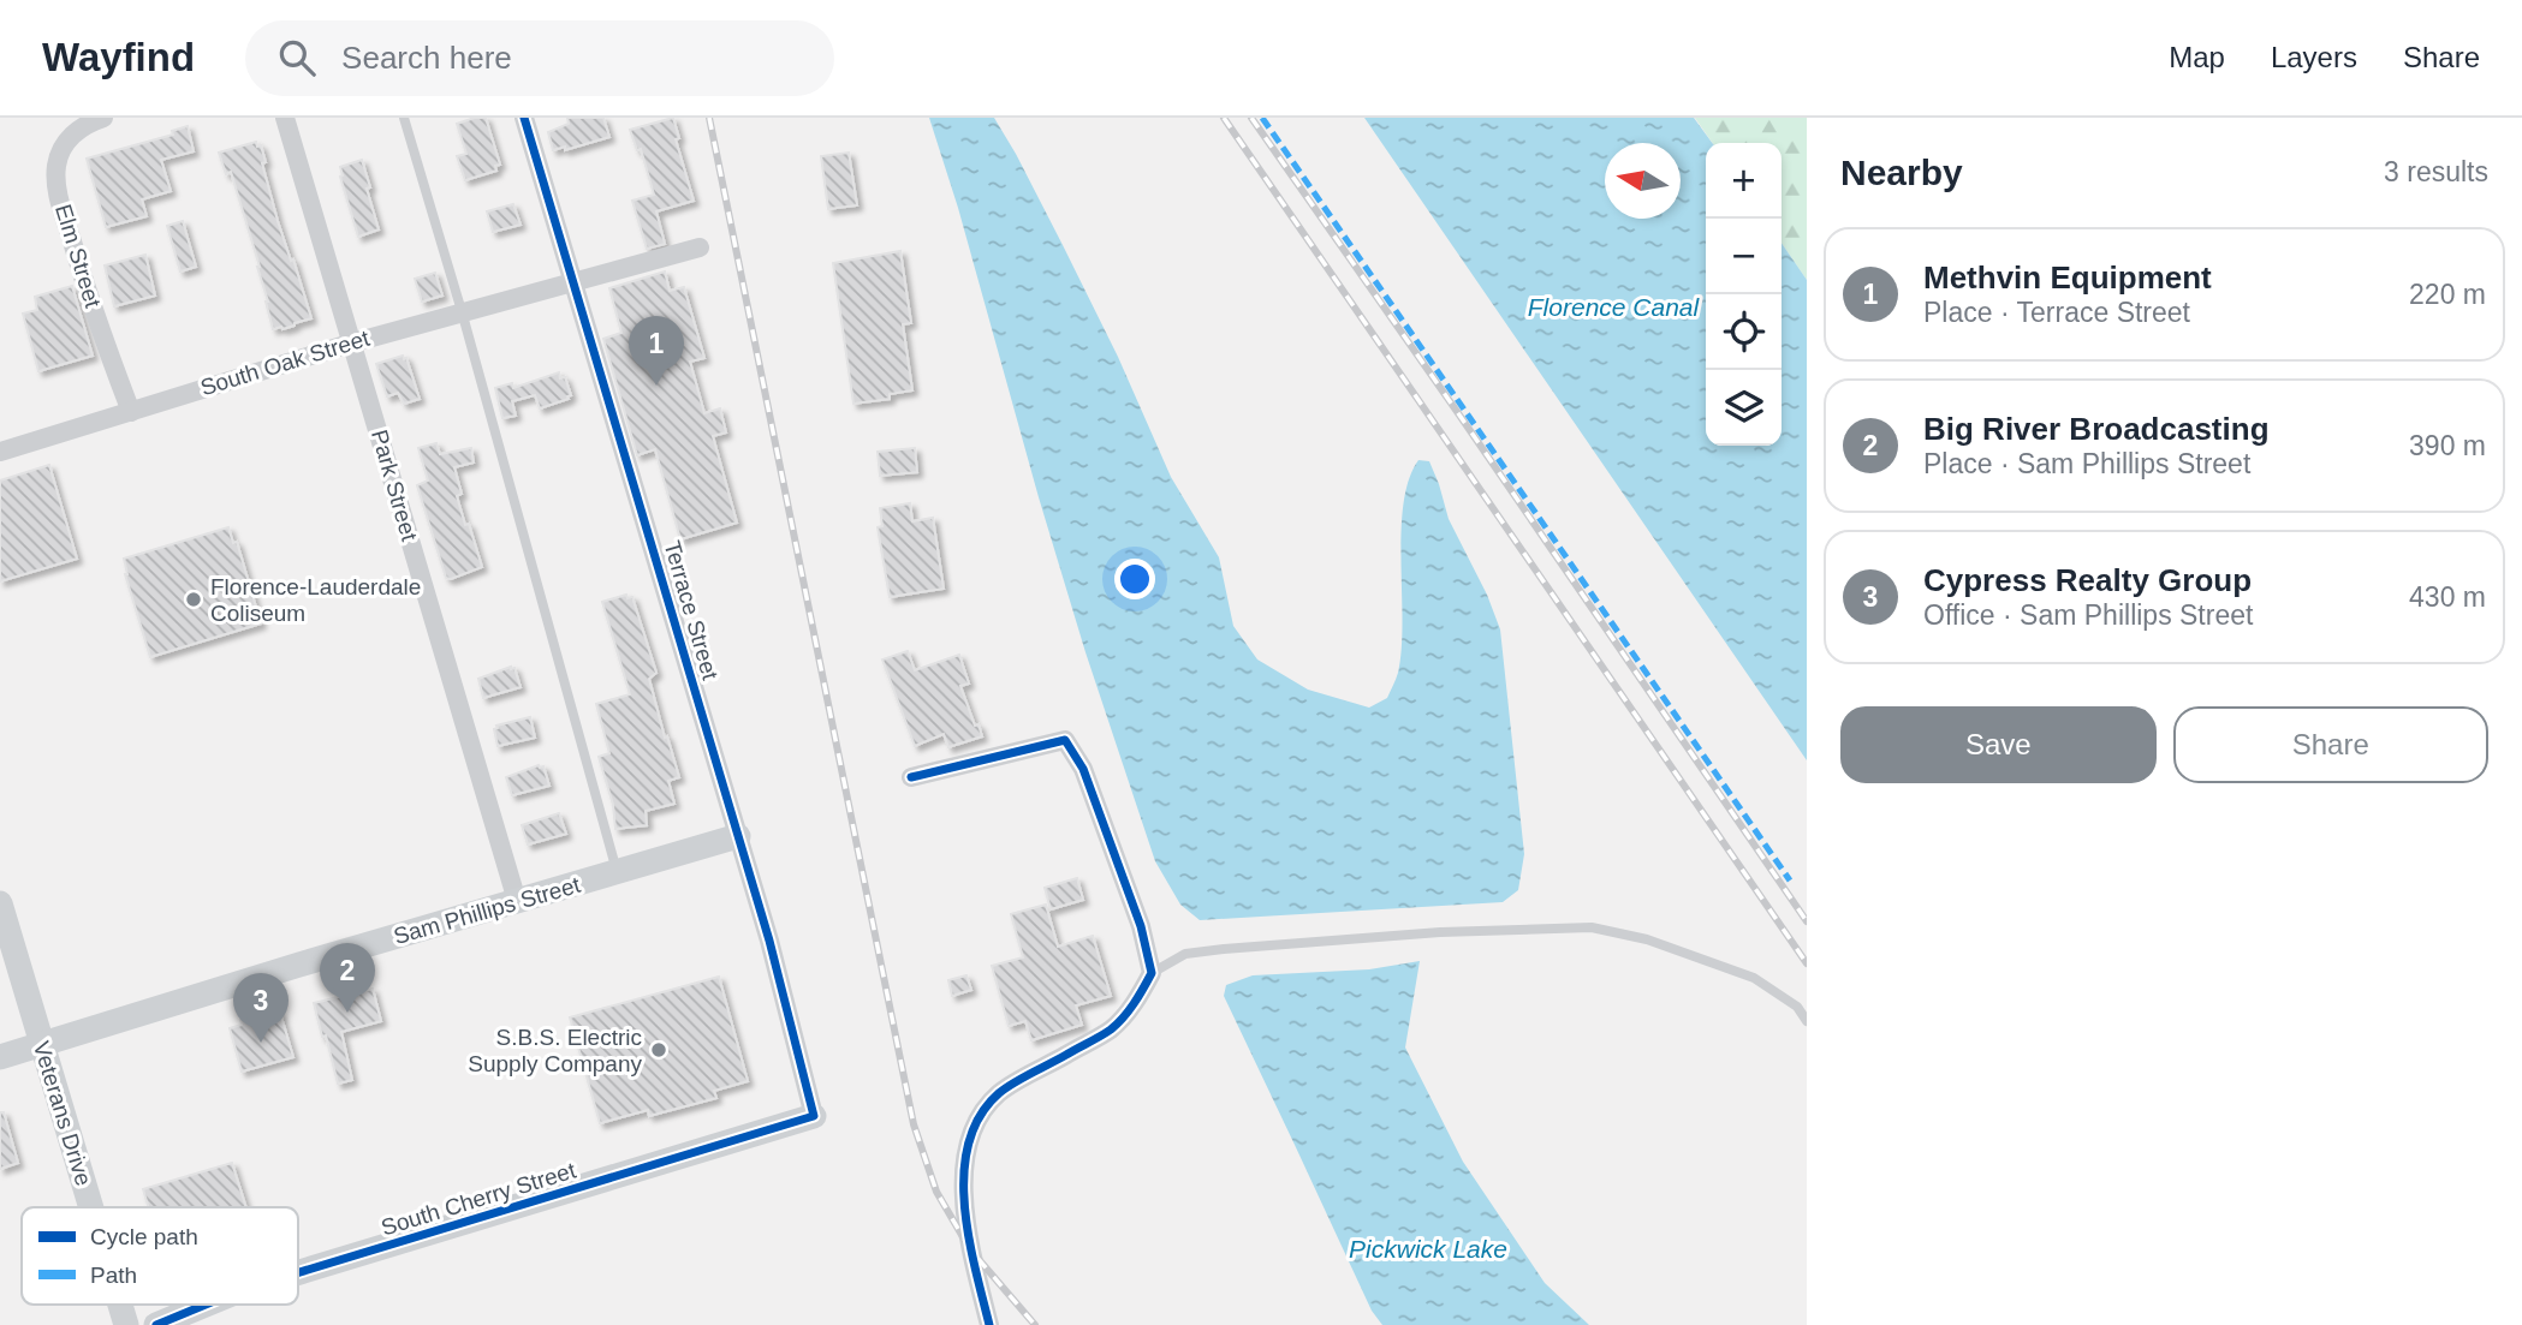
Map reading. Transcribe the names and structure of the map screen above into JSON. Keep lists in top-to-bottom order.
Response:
{
  "streets": {
    "street": [
      "Elm Street",
      "South Oak Street",
      "Park Street",
      "Terrace Street",
      "Sam Phillips Street",
      "Veterans Drive",
      "South Cherry Street"
    ]
  },
  "crossings": [
    ["Elm Street", "South Oak Street"],
    ["South Oak Street", "Park Street"],
    ["South Oak Street", "Terrace Street"],
    ["Park Street", "Sam Phillips Street"],
    ["Terrace Street", "Sam Phillips Street"],
    ["Terrace Street", "South Cherry Street"],
    ["Sam Phillips Street", "Veterans Drive"]
  ],
  "water": ["Florence Canal", "Pickwick Lake"],
  "places": ["Florence-Lauderdale Coliseum", "S.B.S. Electric Supply Company"],
  "legend": ["Cycle path", "Path"],
  "north": "left",
  "page": {
    "header": "Wayfind",
    "search": "Search here",
    "nav": ["Map", "Layers", "Share"],
    "heading": ["Nearby", "3 results"],
    "map_buttons": ["+", "−"],
    "list": [
      {
        "mark": "1",
        "name": "Methvin Equipment",
        "note": "Place · Terrace Street",
        "value": "220 m"
      },
      {
        "mark": "2",
        "name": "Big River Broadcasting",
        "note": "Place · Sam Phillips Street",
        "value": "390 m"
      },
      {
        "mark": "3",
        "name": "Cypress Realty Group",
        "note": "Office · Sam Phillips Street",
        "value": "430 m"
      }
    ],
    "pins": ["1", "2", "3"],
    "buttons": ["Save", "Share"]
  }
}
